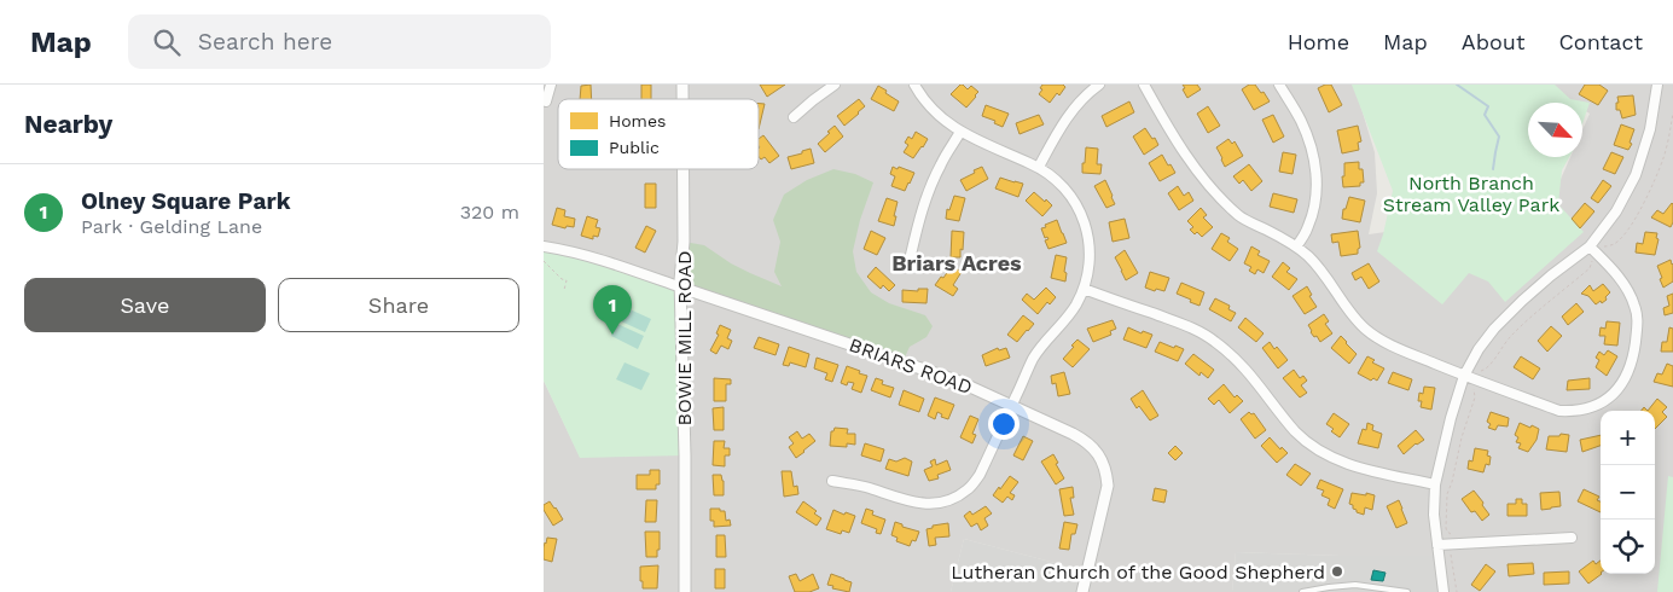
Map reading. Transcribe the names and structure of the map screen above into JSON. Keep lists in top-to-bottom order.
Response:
{
  "streets": {
    "street": ["BOWIE MILL ROAD", "BRIARS ROAD"]
  },
  "crossings": [
    ["BOWIE MILL ROAD", "BRIARS ROAD"]
  ],
  "districts": ["Briars Acres"],
  "parks": ["North Branch Stream Valley Park"],
  "places": ["Lutheran Church of the Good Shepherd"],
  "legend": ["Homes", "Public"],
  "north": "bottom right",
  "page": {
    "header": "Map",
    "search": "Search here",
    "nav": [
      "Home",
      "Map",
      "About",
      "Contact"
    ],
    "heading": "Nearby",
    "list": [
      {
        "mark": "1",
        "name": "Olney Square Park",
        "note": "Park · Gelding Lane",
        "value": "320 m"
      }
    ],
    "buttons": ["Save", "Share"],
    "pins": "1",
    "map_buttons": ["+", "−"]
  }
}
